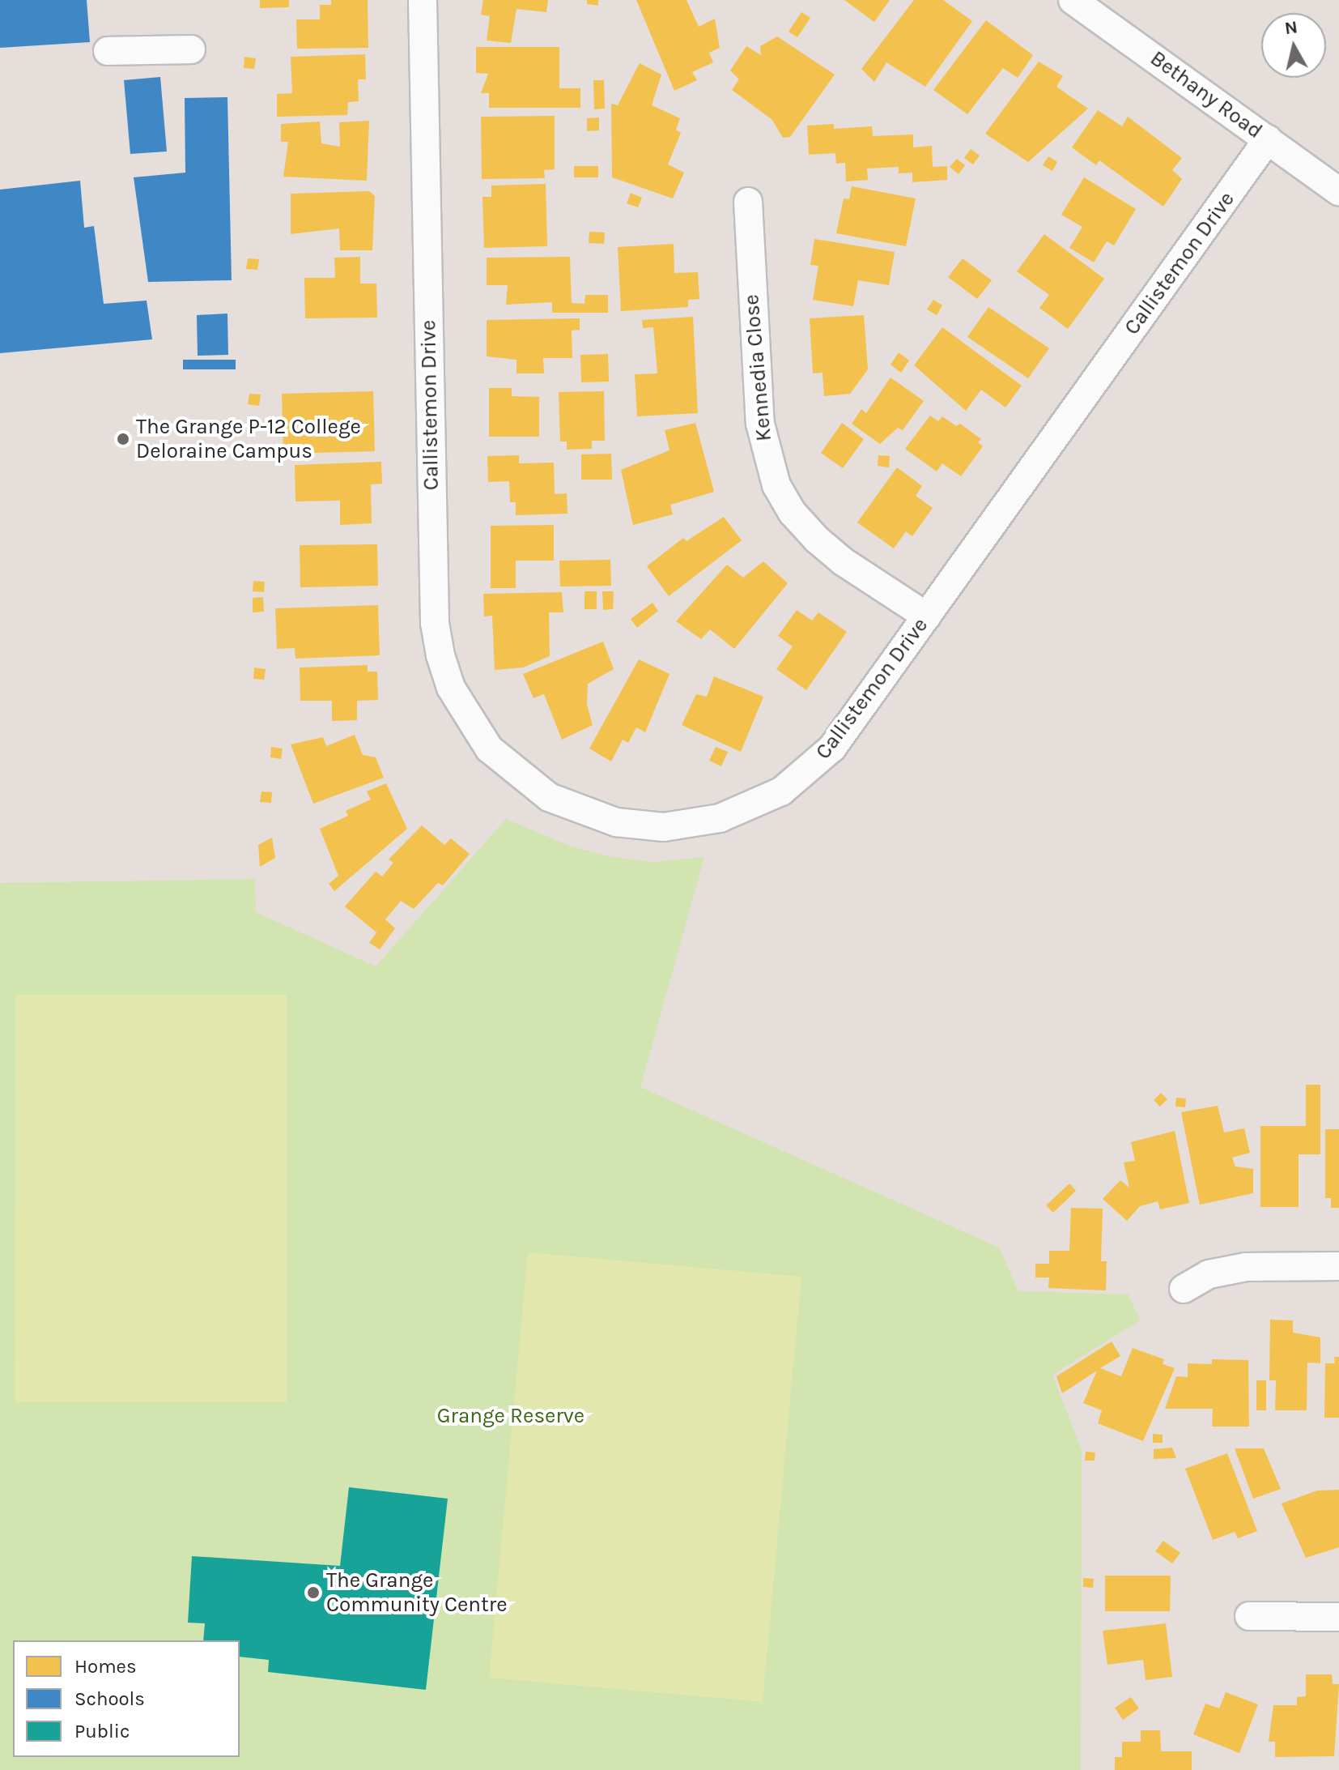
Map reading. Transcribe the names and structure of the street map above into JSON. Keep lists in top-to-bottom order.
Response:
{
  "streets": {
    "street": ["Bethany Road", "Callistemon Drive", "Kennedia Close"]
  },
  "crossings": [
    ["Bethany Road", "Callistemon Drive"],
    ["Callistemon Drive", "Kennedia Close"]
  ],
  "parks": ["Grange Reserve"],
  "places": ["The Grange P-12 College Deloraine Campus", "The Grange Community Centre"],
  "legend": ["Homes", "Schools", "Public"],
  "north": "top"
}
